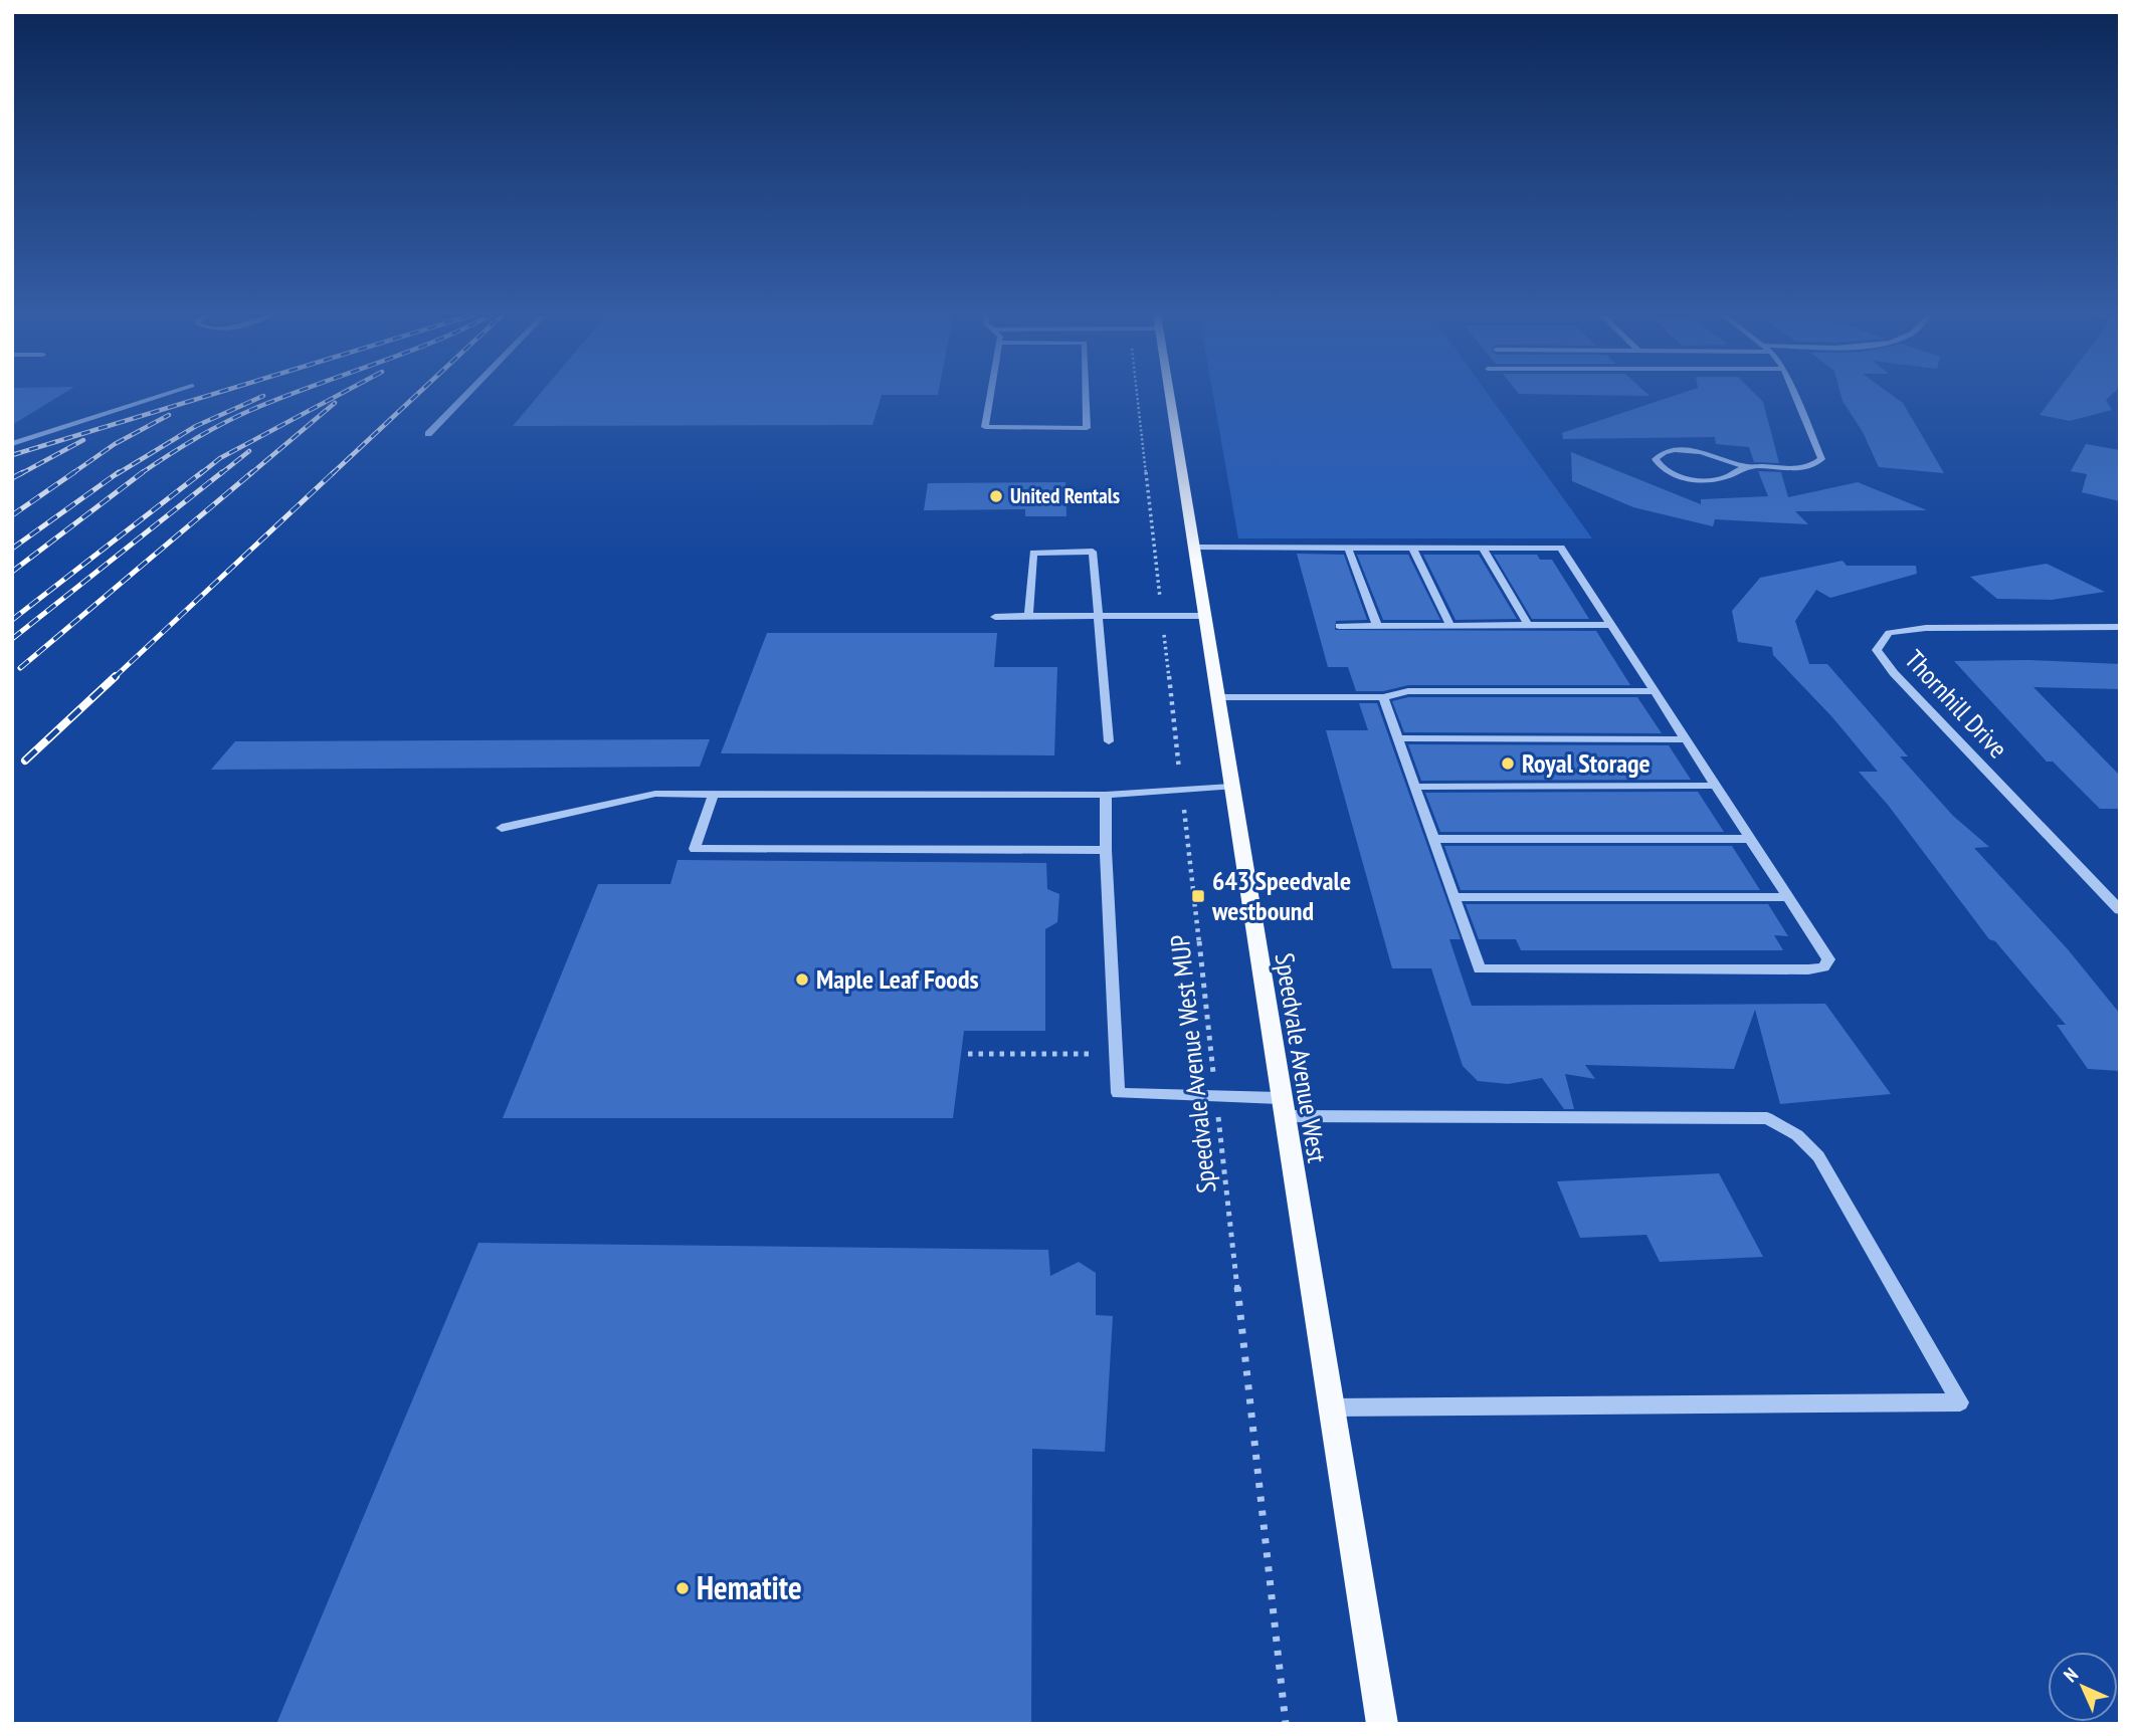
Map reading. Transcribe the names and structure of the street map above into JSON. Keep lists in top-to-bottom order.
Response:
{
  "streets": {
    "main road": ["Speedvale Avenue West"],
    "street": ["Thornhill Drive"],
    "path": ["Speedvale Avenue West MUP"]
  },
  "places": {
    "other": [
      "United Rentals",
      "Royal Storage",
      "Maple Leaf Foods",
      "Hematite"
    ],
    "transit": ["643 Speedvale westbound"]
  },
  "north": "top left"
}
